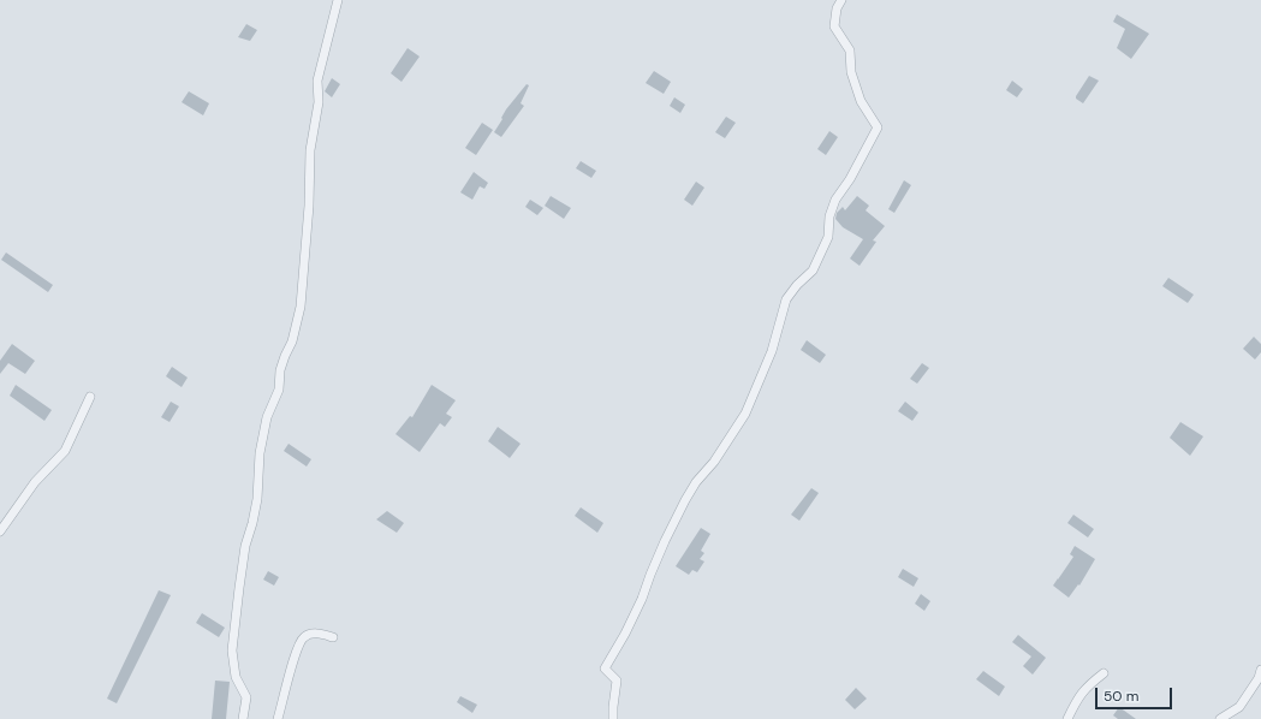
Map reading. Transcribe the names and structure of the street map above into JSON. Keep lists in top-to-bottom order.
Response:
{
  "scale_bar": "50 m"
}
